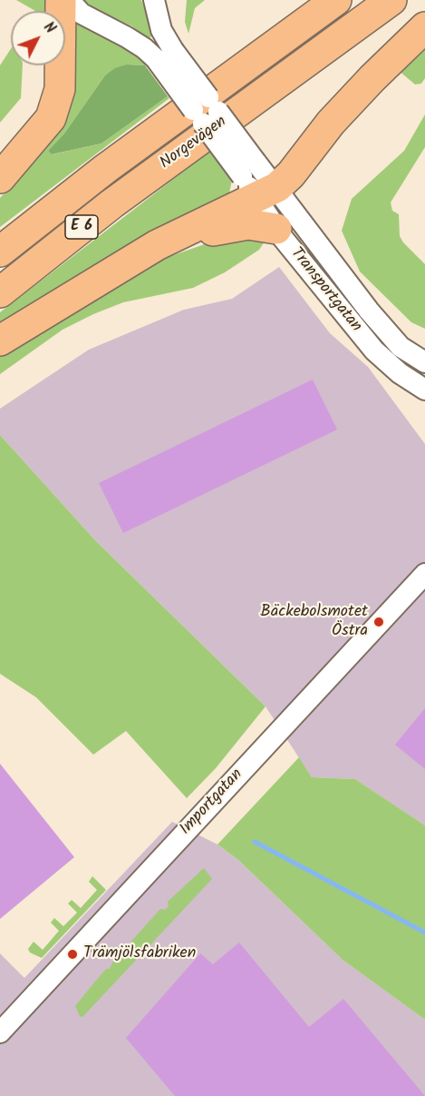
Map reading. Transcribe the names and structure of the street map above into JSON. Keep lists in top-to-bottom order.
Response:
{
  "streets": {
    "highway": ["Norgevägen", "E 6"],
    "street": ["Transportgatan", "Importgatan"]
  },
  "places": ["Bäckebolsmotet Östra", "Trämjölsfabriken"],
  "north": "top right"
}
